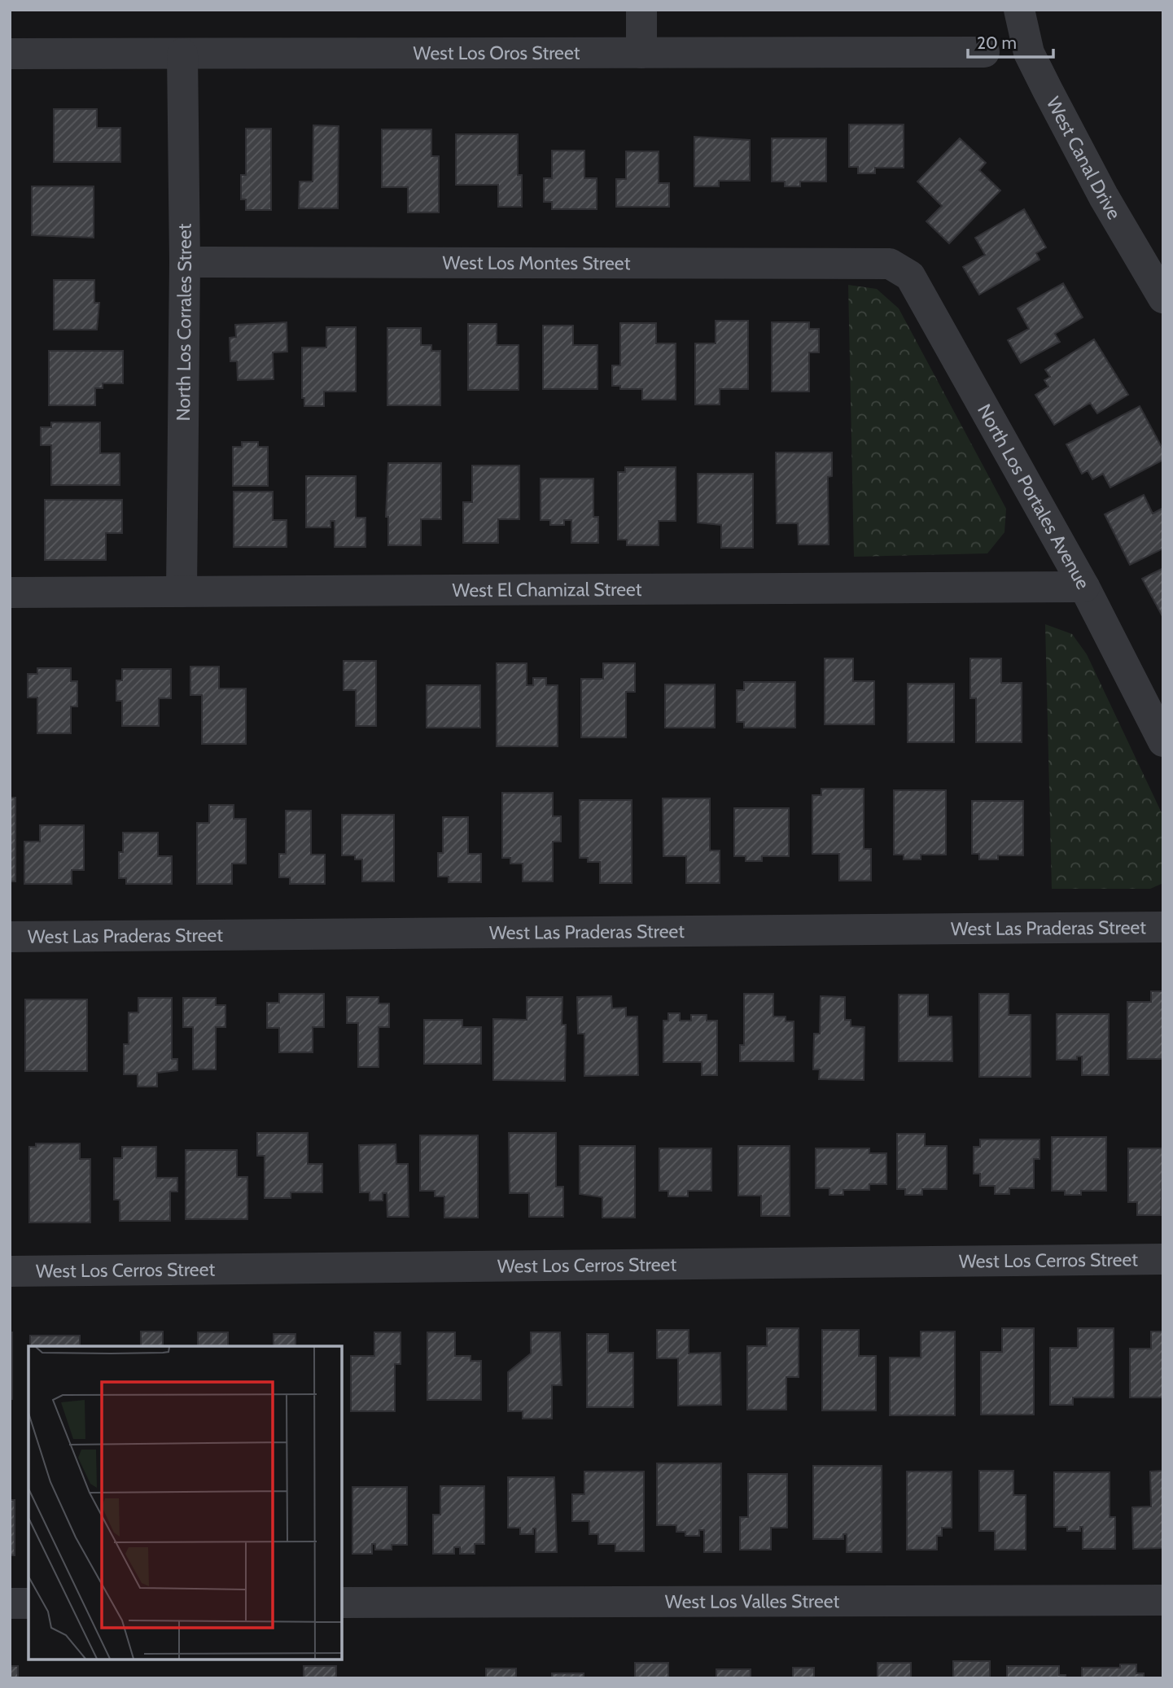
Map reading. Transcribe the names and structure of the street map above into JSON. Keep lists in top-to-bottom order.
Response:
{
  "streets": {
    "street": [
      "West Los Oros Street",
      "West Canal Drive",
      "West Los Montes Street",
      "North Los Corrales Street",
      "North Los Portales Avenue",
      "West El Chamizal Street",
      "West Las Praderas Street",
      "West Los Cerros Street",
      "West Los Valles Street"
    ]
  },
  "crossings": [
    ["West Los Oros Street", "North Los Corrales Street"],
    ["West Los Montes Street", "North Los Corrales Street"],
    ["West Los Montes Street", "North Los Portales Avenue"],
    ["North Los Corrales Street", "West El Chamizal Street"],
    ["North Los Portales Avenue", "West El Chamizal Street"]
  ],
  "scale_bar": "20 m"
}
